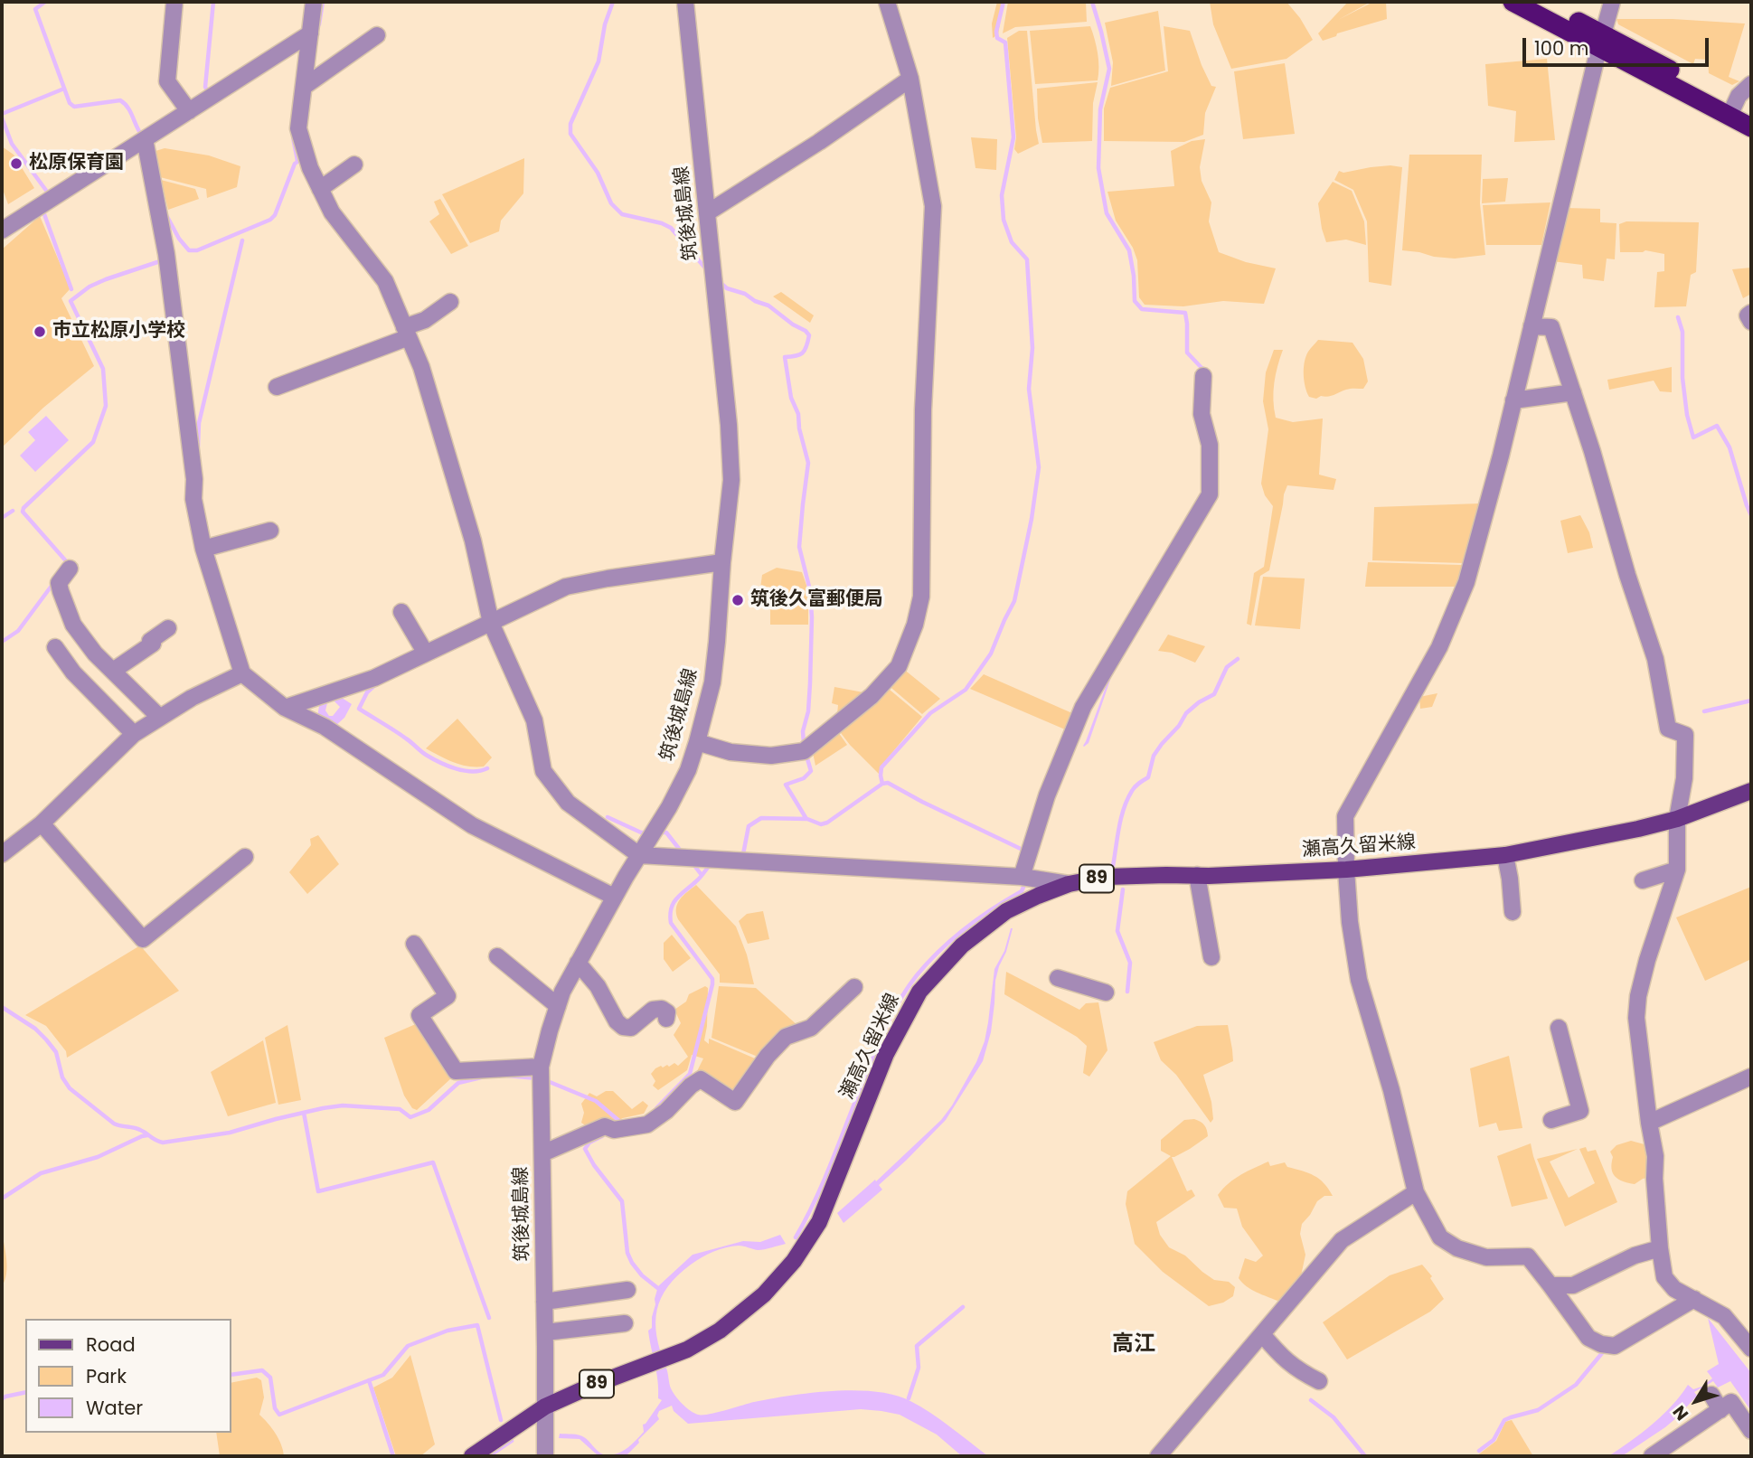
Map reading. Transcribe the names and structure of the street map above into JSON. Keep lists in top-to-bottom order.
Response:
{
  "streets": {
    "main road": ["瀬高久留米線", "89"],
    "street": ["筑後城島線"]
  },
  "crossings": [
    ["筑後城島線", "瀬高久留米線"]
  ],
  "districts": ["高江"],
  "places": ["松原保育園", "市立松原小学校", "筑後久富郵便局"],
  "legend": ["Road", "Park", "Water"],
  "scale_bar": "100 m",
  "north": "bottom left"
}
